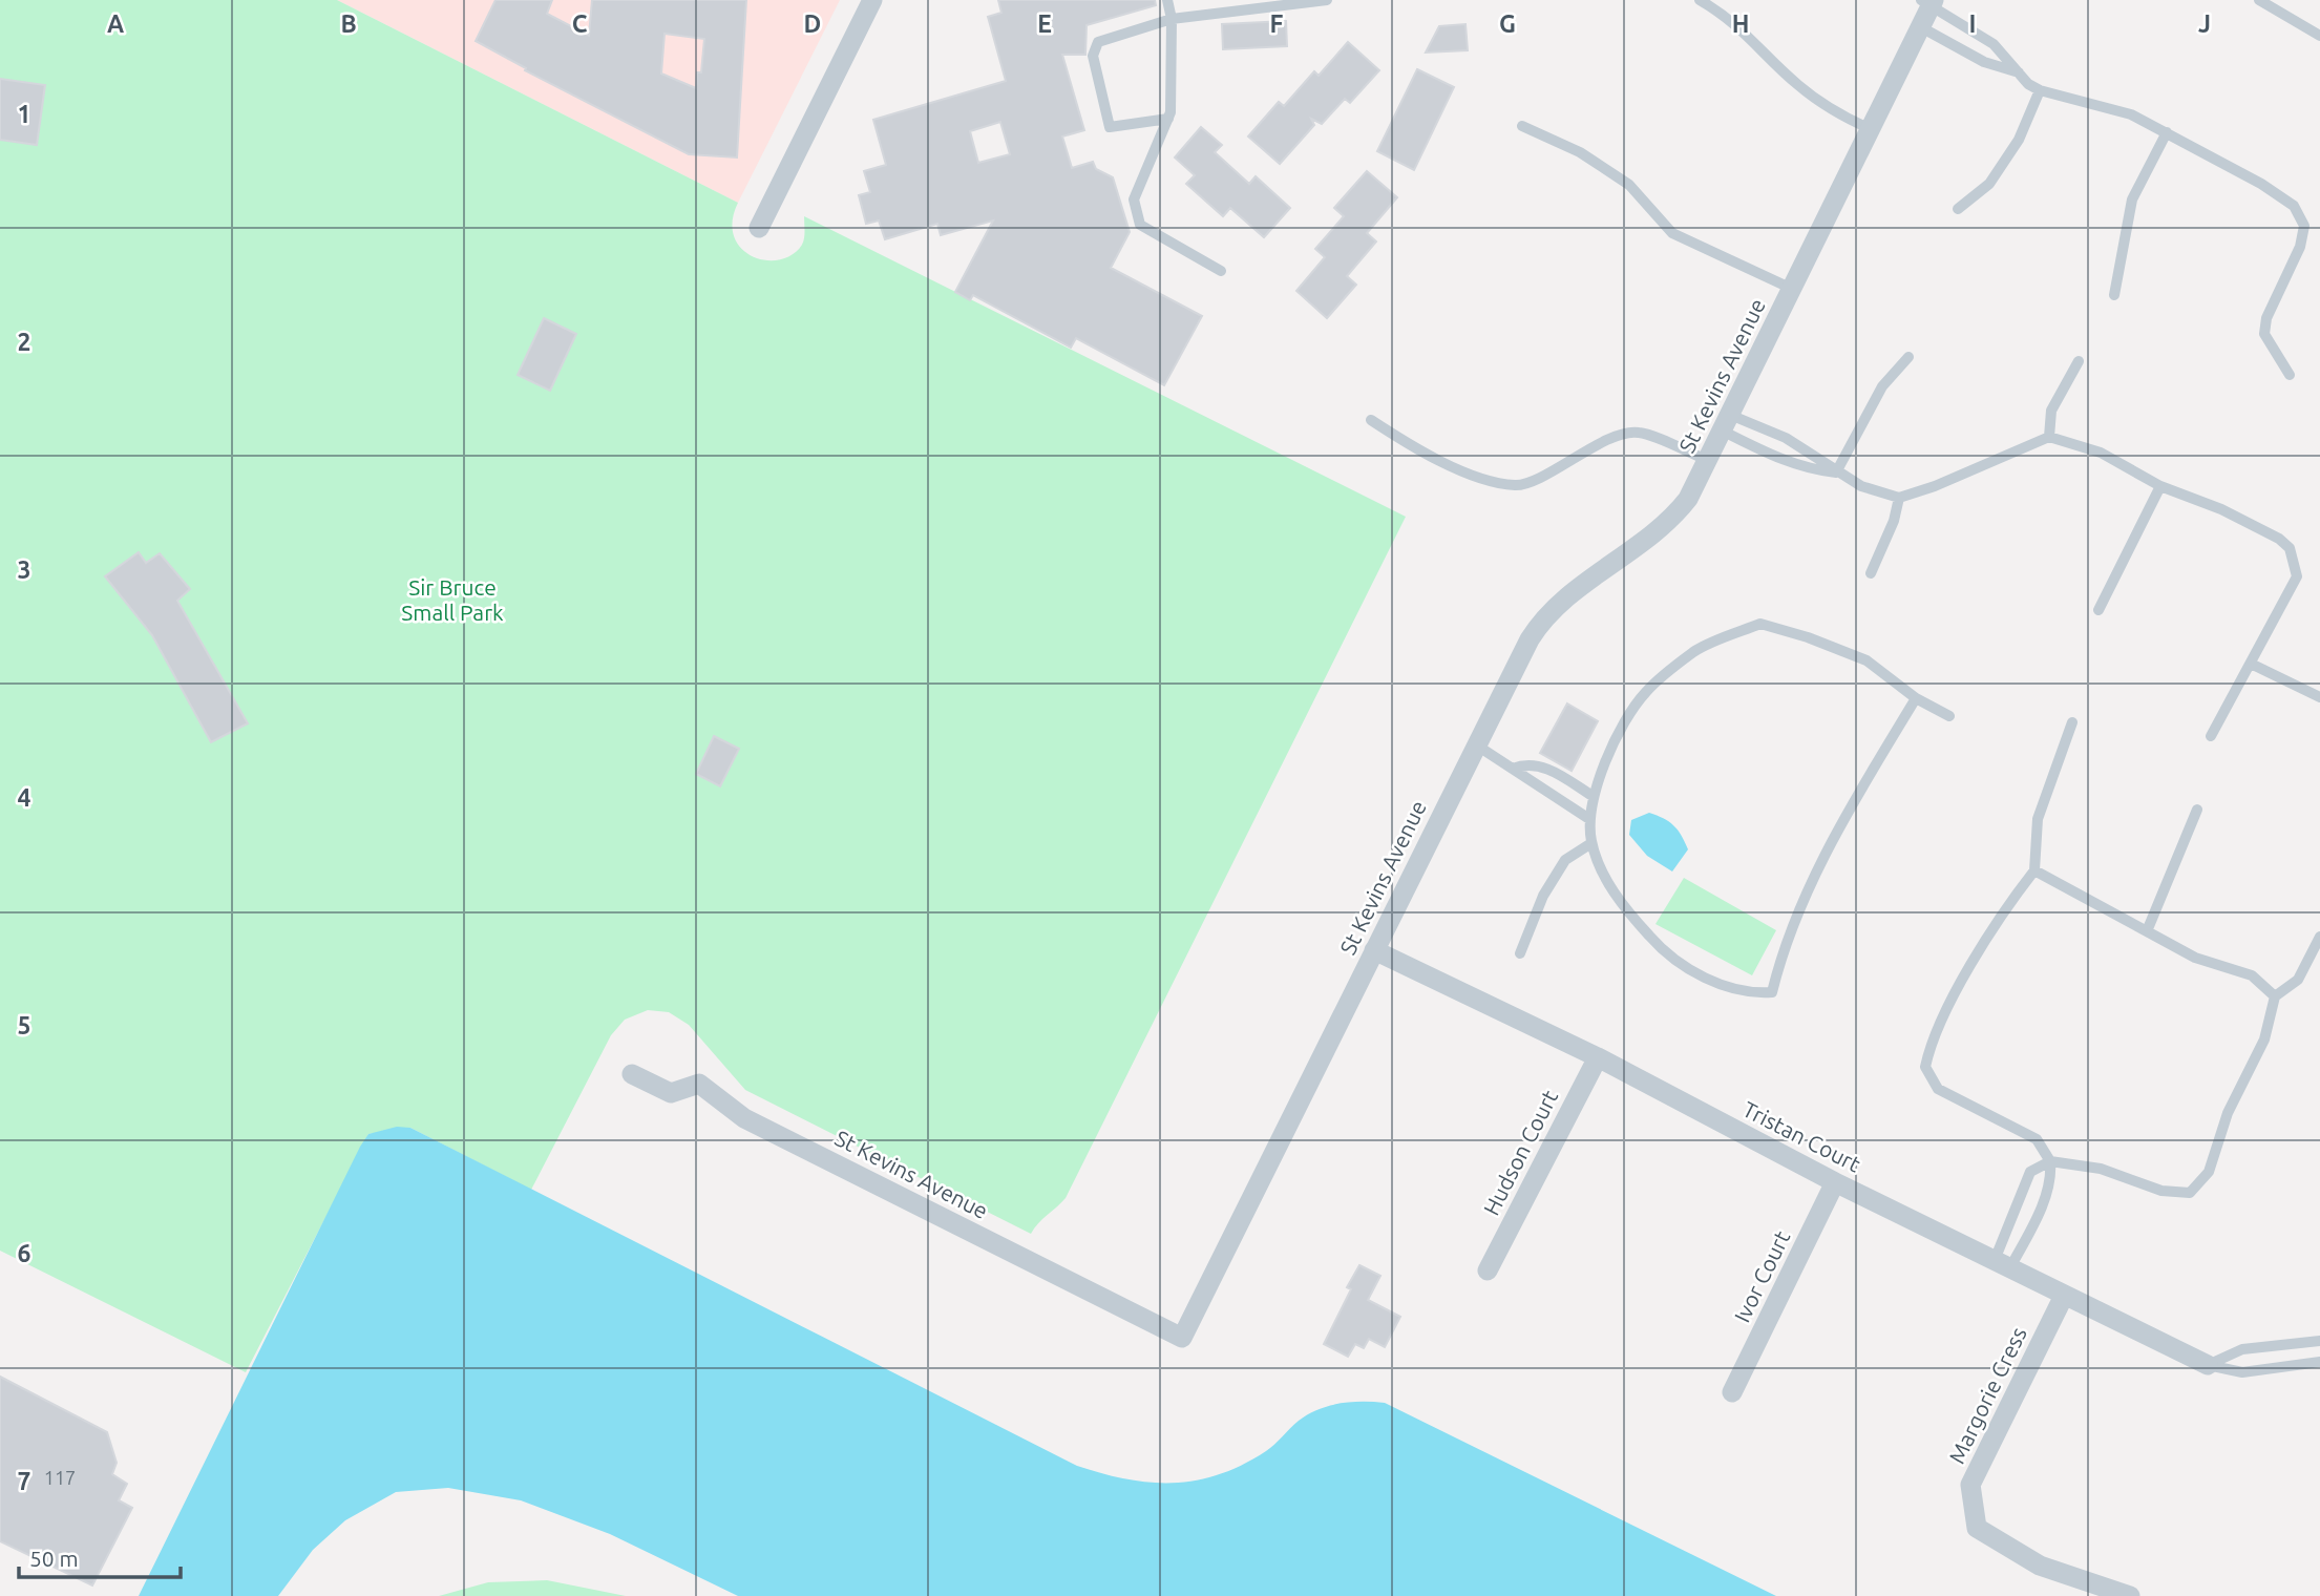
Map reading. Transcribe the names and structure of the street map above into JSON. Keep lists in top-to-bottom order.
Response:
{
  "streets": {
    "street": [
      "St Kevins Avenue",
      "Tristan Court",
      "Hudson Court",
      "Ivor Court",
      "Margorie Cress"
    ]
  },
  "crossings": [
    ["St Kevins Avenue", "Tristan Court"],
    ["Tristan Court", "Hudson Court"],
    ["Tristan Court", "Ivor Court"],
    ["Tristan Court", "Margorie Cress"]
  ],
  "parks": ["Sir Bruce Small Park"],
  "house_numbers": ["117"],
  "scale_bar": "50 m",
  "grid": {
    "columns": [
      "A",
      "B",
      "C",
      "D",
      "E",
      "F",
      "G",
      "H",
      "I",
      "J"
    ],
    "rows": [
      "1",
      "2",
      "3",
      "4",
      "5",
      "6",
      "7"
    ]
  }
}
